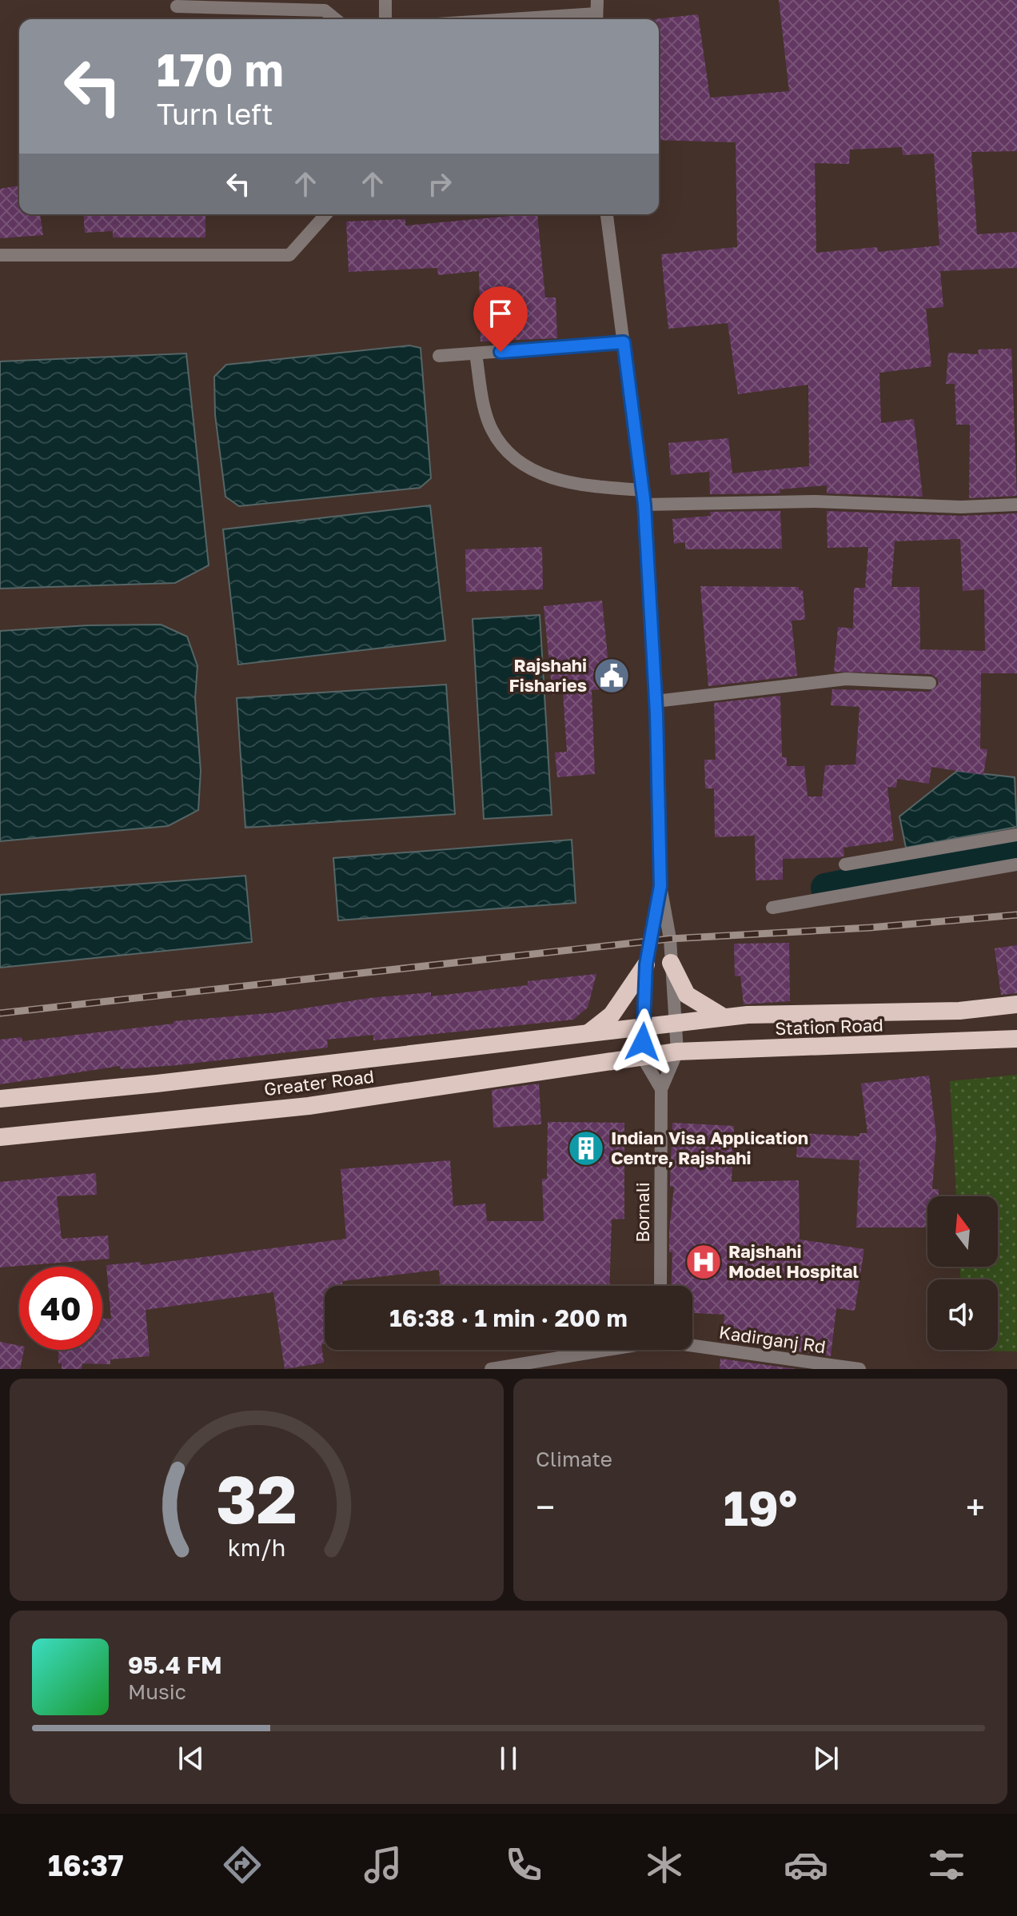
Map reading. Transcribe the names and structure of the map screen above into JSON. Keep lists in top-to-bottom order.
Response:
{
  "streets": {
    "highway": ["Station Road", "Greater Road"],
    "street": ["Bornali", "Kadirganj Rd"]
  },
  "crossings": [
    ["Station Road", "Greater Road"],
    ["Station Road", "Bornali"]
  ],
  "places": {
    "public building": ["Rajshahi Fisharies"],
    "building": ["Indian Visa Application Centre, Rajshahi"],
    "hospital": ["Rajshahi Model Hospital"]
  },
  "north": "top",
  "page": {
    "turn": ["170 m", "Turn left"],
    "limit": "40",
    "trip": "16:38 · 1 min · 200 m",
    "tile": "Climate",
    "heat": ["−", "19°", "+"],
    "song": ["95.4 FM", "Music"],
    "tabs": "16:37",
    "gauge": ["32", "km/h"]
  }
}
